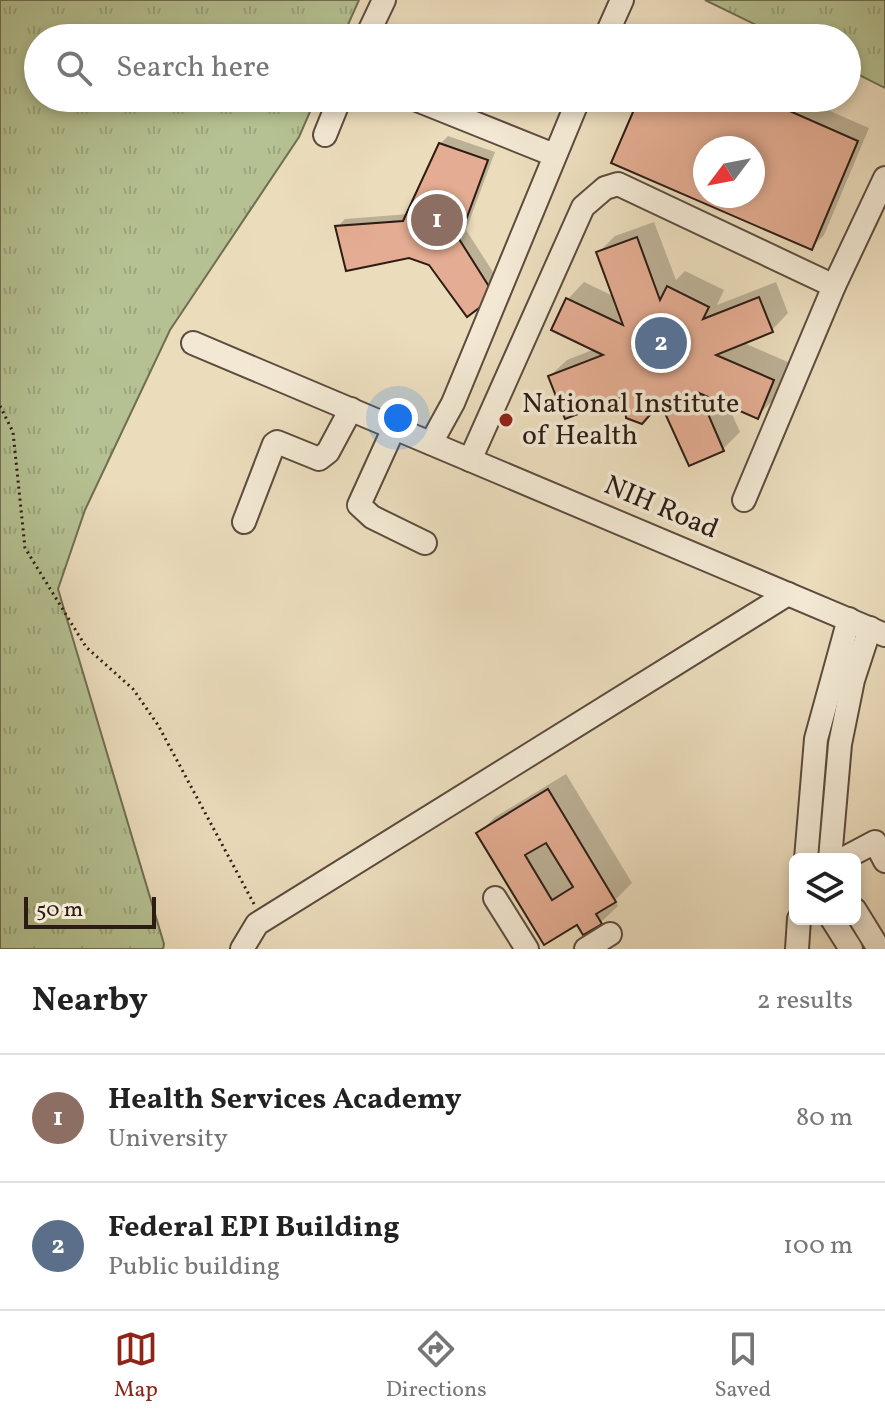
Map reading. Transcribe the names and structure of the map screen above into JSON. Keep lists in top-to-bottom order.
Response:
{
  "streets": {
    "street": ["NIH Road"]
  },
  "places": ["National Institute of Health"],
  "scale_bar": "50 m",
  "north": "bottom left",
  "page": {
    "search": "Search here",
    "pins": ["1", "2"],
    "scale": "50 m",
    "heading": ["Nearby", "2 results"],
    "list": [
      {
        "mark": "1",
        "name": "Health Services Academy",
        "note": "University",
        "value": "80 m"
      },
      {
        "mark": "2",
        "name": "Federal EPI Building",
        "note": "Public building",
        "value": "100 m"
      }
    ],
    "nav": ["Map", "Directions", "Saved"]
  }
}
